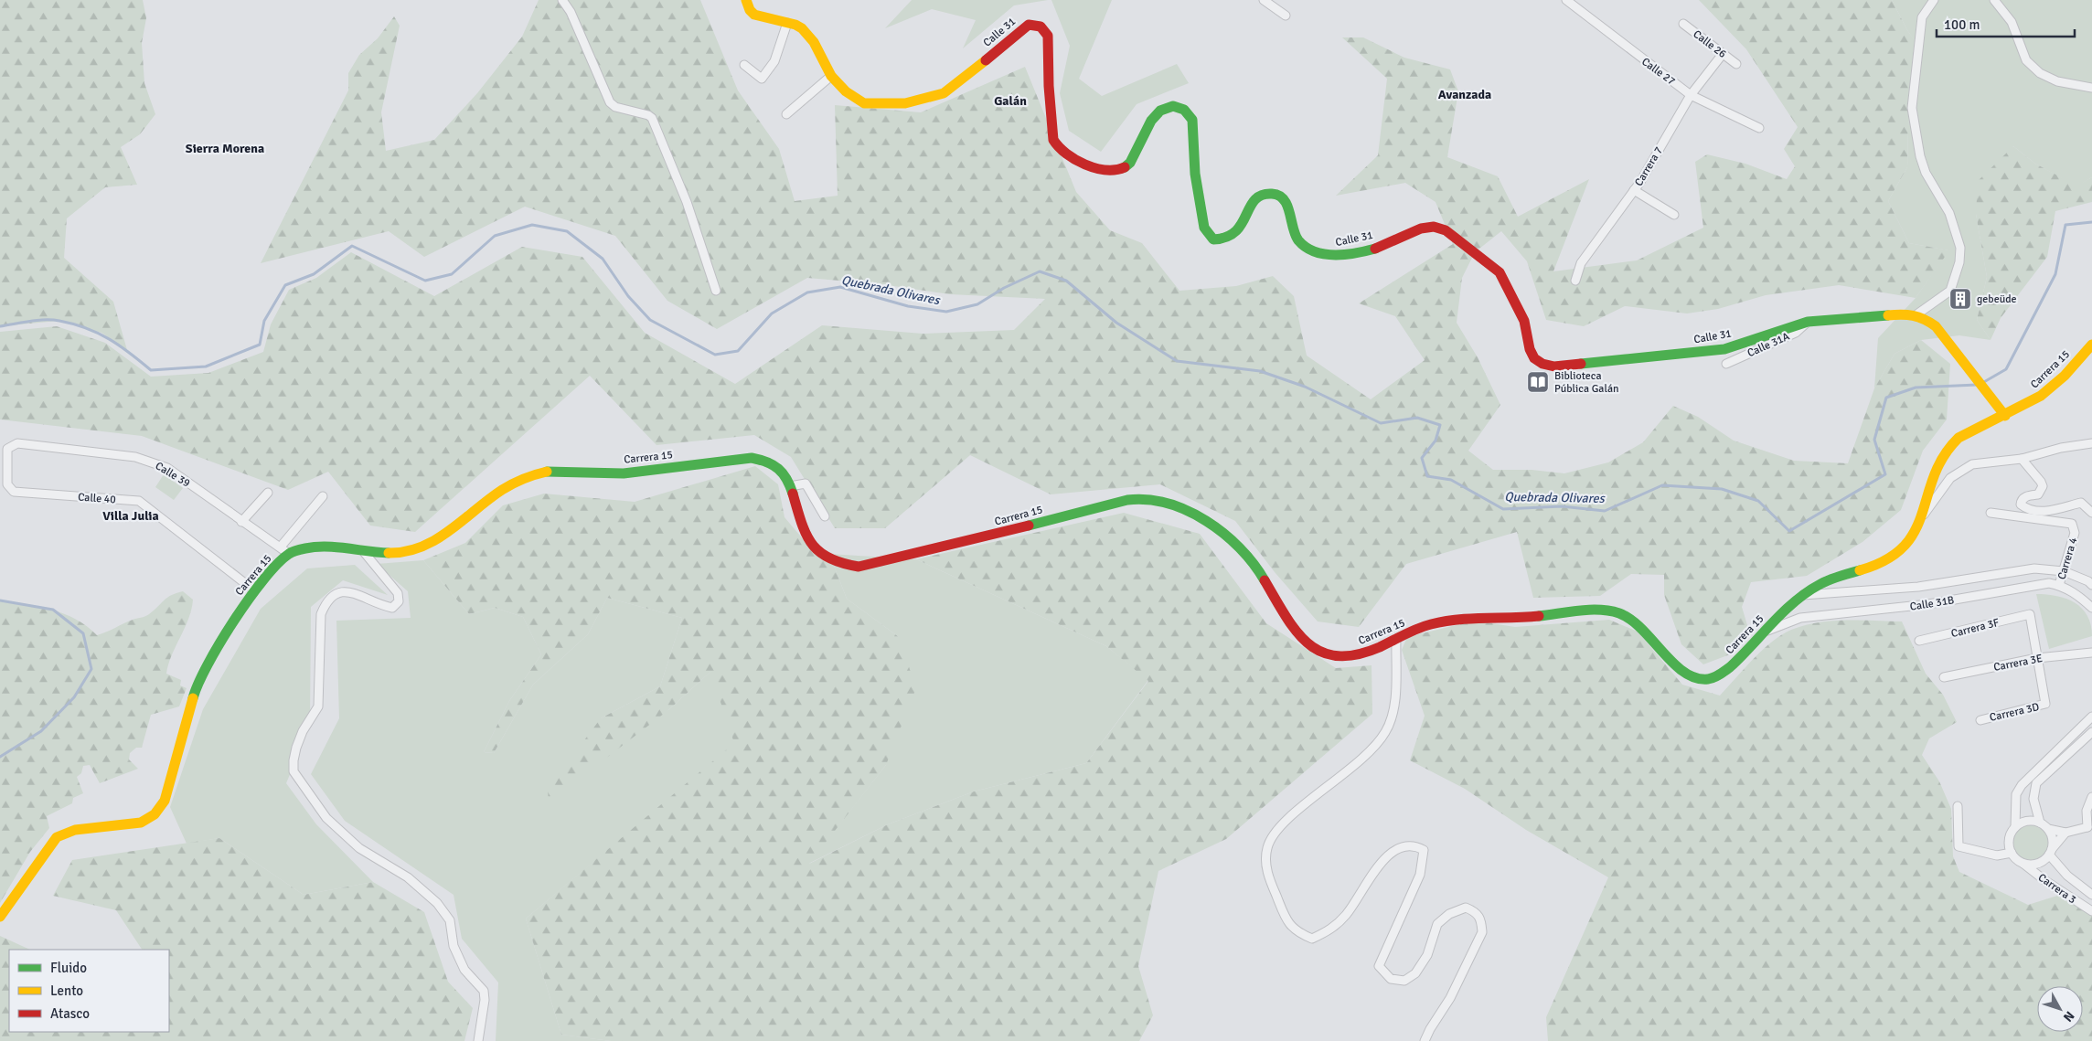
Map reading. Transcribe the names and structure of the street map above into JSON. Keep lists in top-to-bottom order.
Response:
{
  "streets": {
    "main road": ["Calle 31", "Carrera 15"],
    "street": [
      "Calle 26",
      "Calle 27",
      "Carrera 7",
      "Calle 31A",
      "Calle 39",
      "Calle 40",
      "Carrera 4",
      "Calle 31B",
      "Carrera 3F",
      "Carrera 3E",
      "Carrera 3D",
      "Carrera 3"
    ]
  },
  "crossings": [
    ["Calle 31", "Calle 31A"],
    ["Calle 31", "Carrera 15"],
    ["Calle 26", "Carrera 7"],
    ["Calle 27", "Carrera 7"],
    ["Carrera 15", "Calle 39"],
    ["Carrera 15", "Calle 40"],
    ["Carrera 15", "Calle 31B"],
    ["Calle 39", "Calle 40"],
    ["Carrera 4", "Calle 31B"],
    ["Carrera 3F", "Carrera 3E"],
    ["Carrera 3F", "Carrera 3D"],
    ["Carrera 3E", "Carrera 3D"]
  ],
  "districts": [
    "Avanzada",
    "Galán",
    "Sierra Morena",
    "Villa Julia"
  ],
  "water": ["Quebrada Olivares"],
  "places": {
    "building": ["gebeüde"],
    "library": ["Biblioteca Pública Galán"]
  },
  "legend": ["Fluido", "Lento", "Atasco"],
  "scale_bar": "100 m",
  "north": "bottom right"
}
